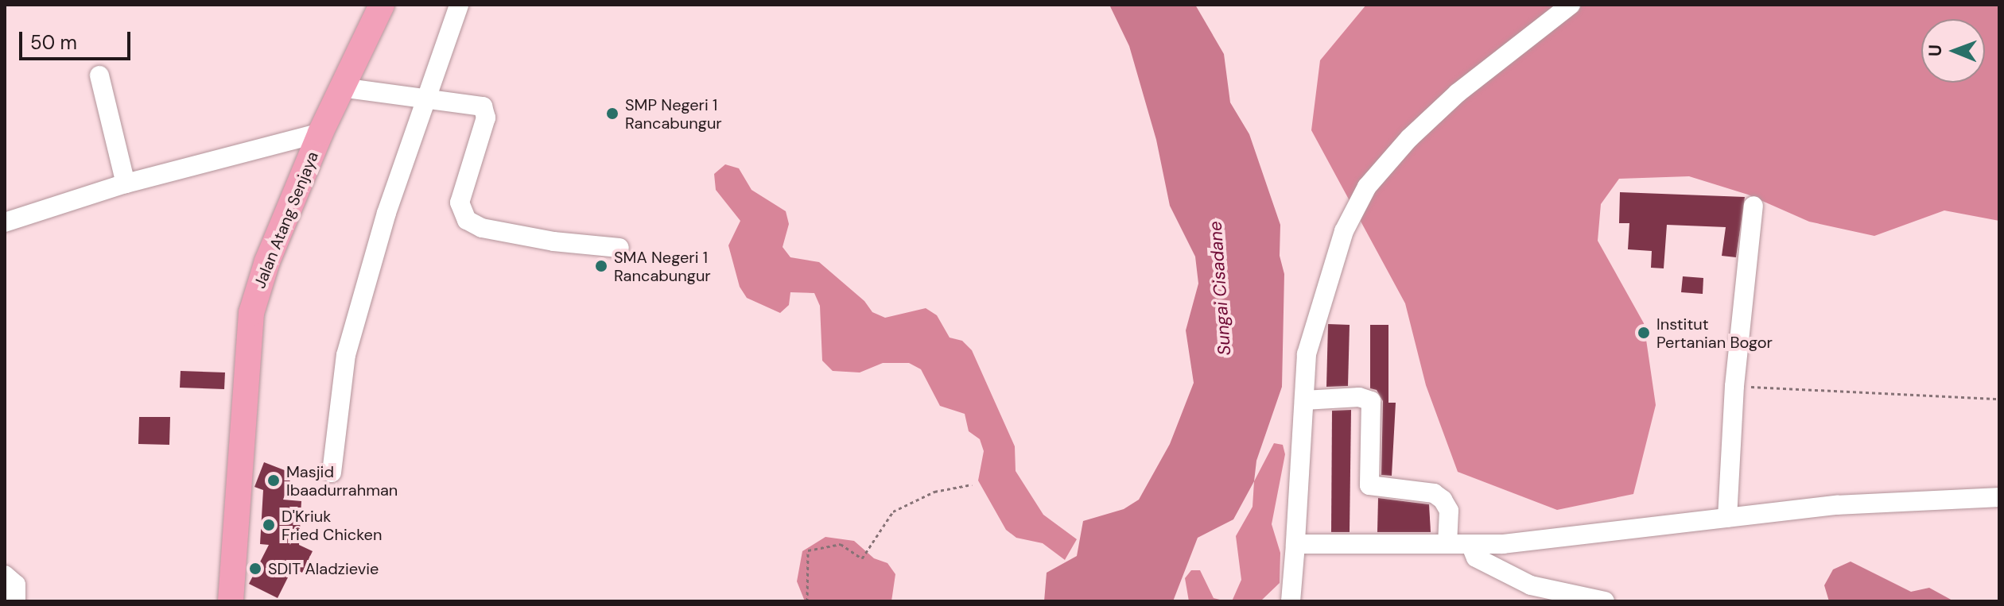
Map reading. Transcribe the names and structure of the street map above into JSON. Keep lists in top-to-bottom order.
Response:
{
  "streets": {
    "main road": ["Jalan Atang Senjaya"]
  },
  "water": ["Sungai Cisadane"],
  "places": [
    "SMP Negeri 1 Rancabungur",
    "SMA Negeri 1 Rancabungur",
    "Institut Pertanian Bogor",
    "Masjid Ibaadurrahman",
    "D'Kriuk Fried Chicken",
    "SDIT Aladzievie"
  ],
  "scale_bar": "50 m",
  "north": "left"
}
